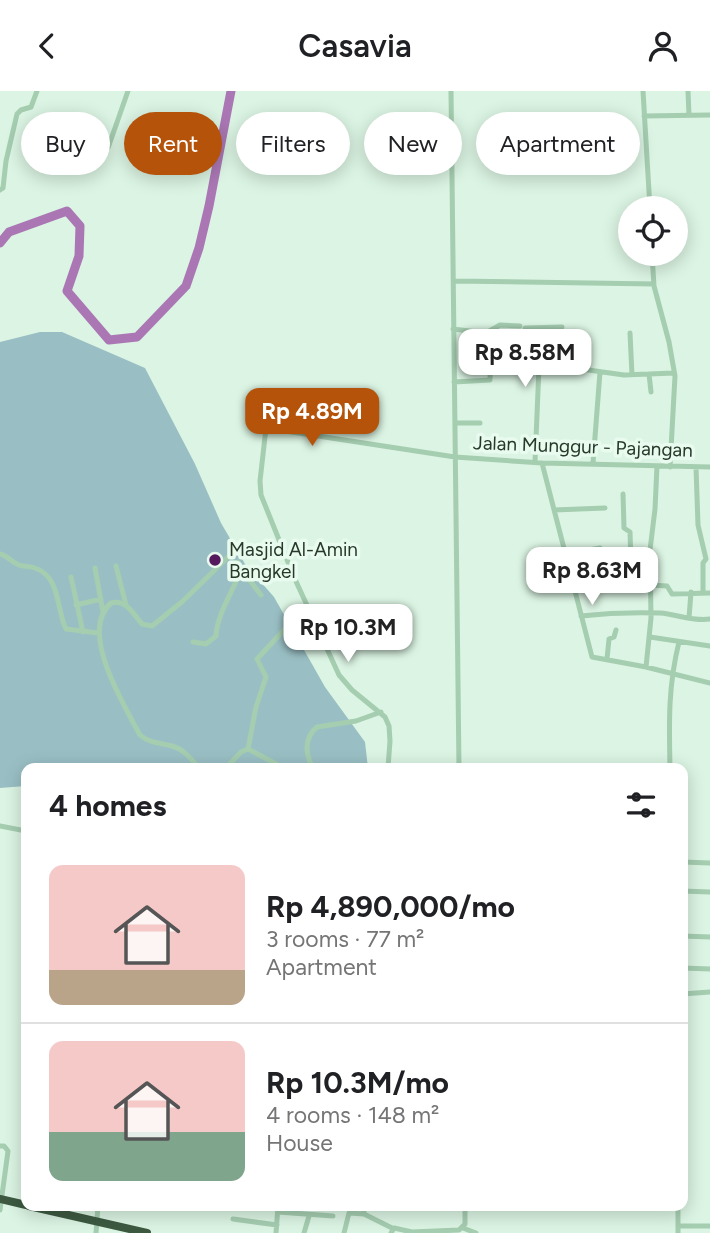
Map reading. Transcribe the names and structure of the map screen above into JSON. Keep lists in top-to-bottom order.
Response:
{
  "streets": {
    "street": ["Jalan Munggur - Pajangan"]
  },
  "places": ["Masjid Al-Amin Bangkel"],
  "page": {
    "header": "Casavia",
    "chip": [
      "Buy",
      "Rent",
      "Filters",
      "New",
      "Apartment"
    ],
    "price": [
      "Rp 8.58M",
      "Rp 4.89M",
      "Rp 8.63M",
      "Rp 10.3M"
    ],
    "heading": "4 homes",
    "list": [
      {
        "name": "Rp 4,890,000/mo",
        "note": "3 rooms · 77 m² · Apartment"
      },
      {
        "name": "Rp 10.3M/mo",
        "note": "4 rooms · 148 m² · House"
      }
    ]
  }
}
